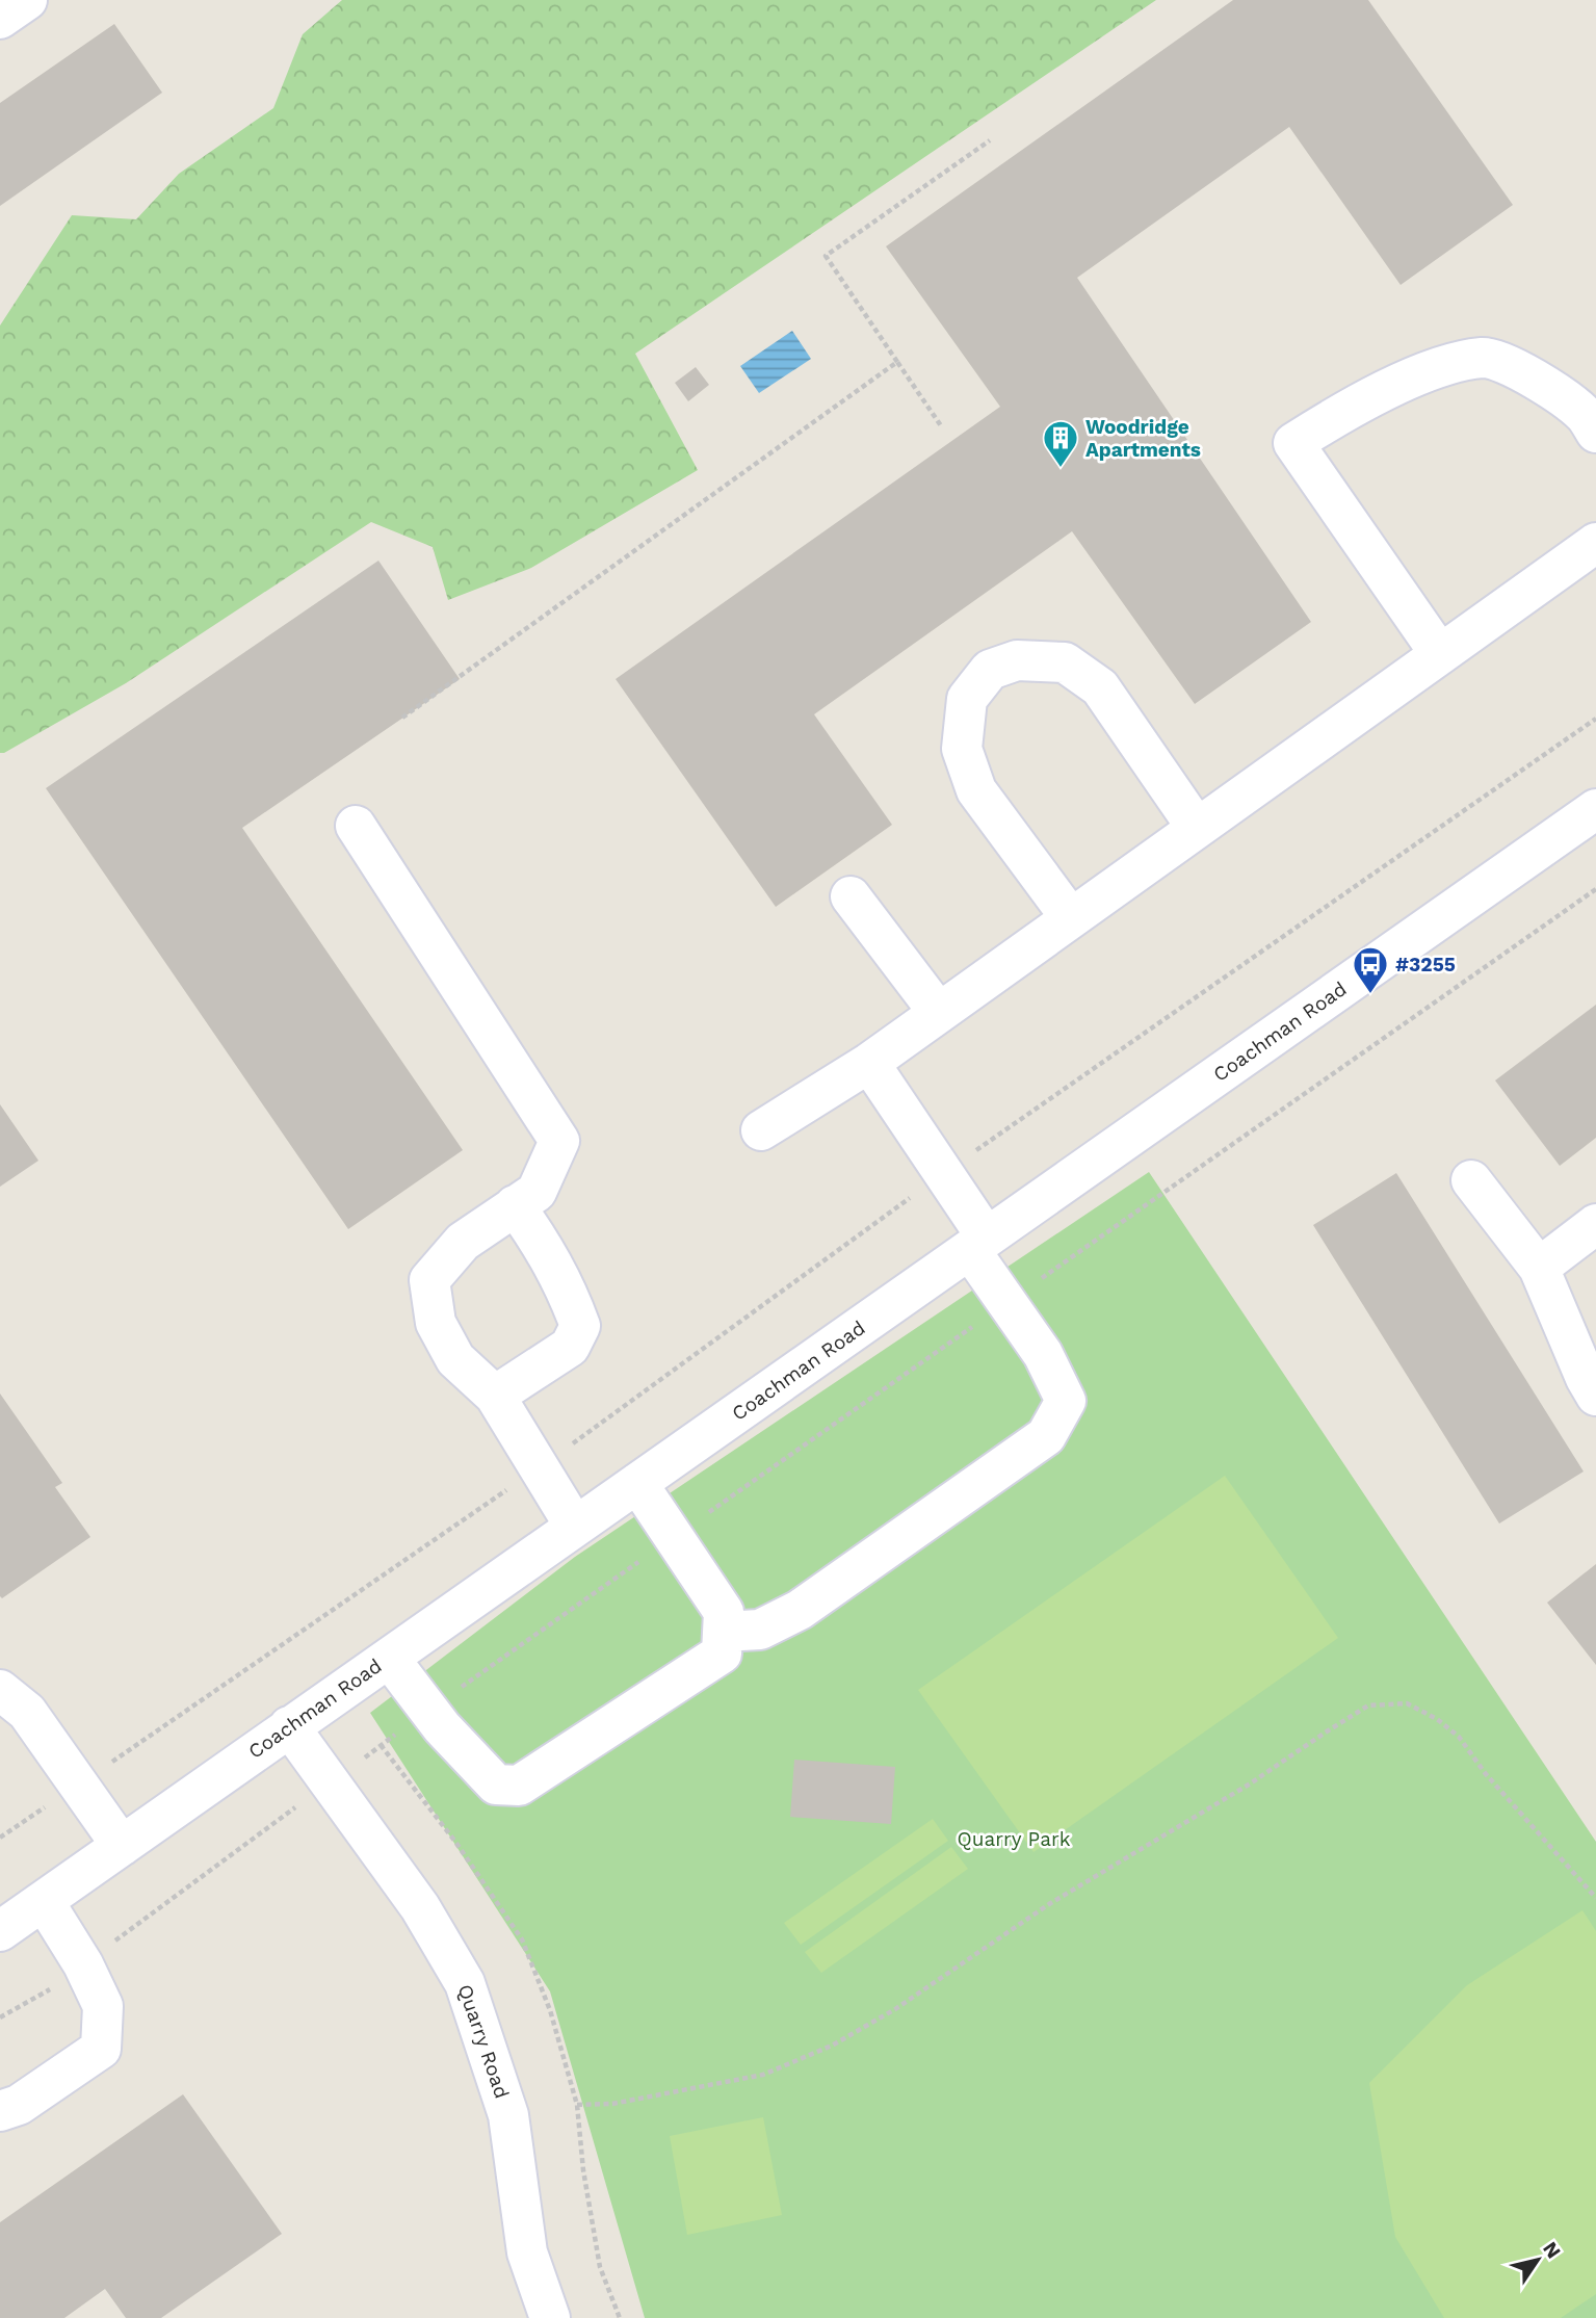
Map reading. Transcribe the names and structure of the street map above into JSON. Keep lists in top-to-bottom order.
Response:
{
  "streets": {
    "street": ["Coachman Road", "Quarry Road"]
  },
  "crossings": [
    ["Coachman Road", "Quarry Road"]
  ],
  "parks": ["Quarry Park"],
  "places": {
    "building": ["Woodridge Apartments"],
    "bus stop": ["#3255"]
  },
  "north": "top right"
}
